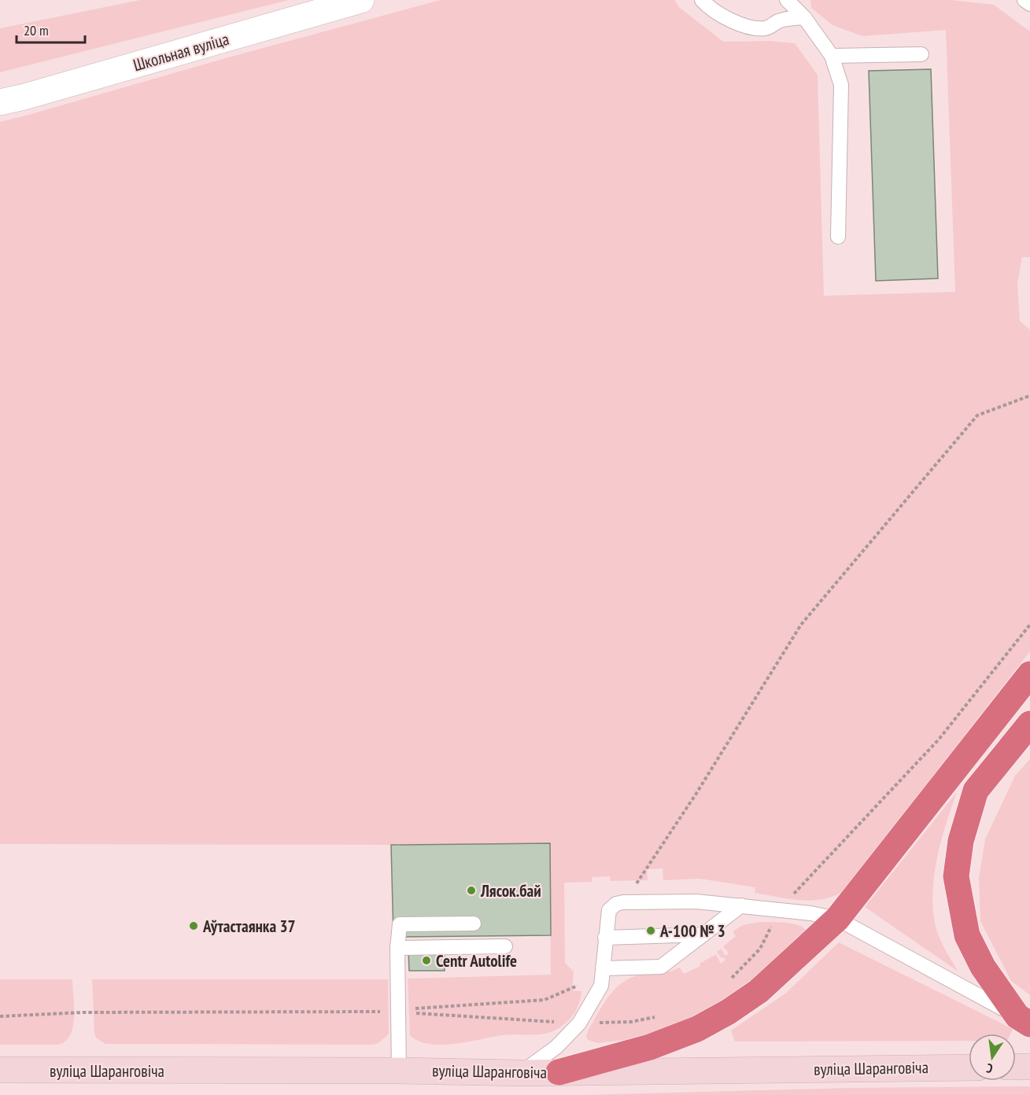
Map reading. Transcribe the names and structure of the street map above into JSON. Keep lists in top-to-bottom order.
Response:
{
  "streets": {
    "main road": ["вуліца Шаранговіча"],
    "street": ["Школьная вуліца"]
  },
  "places": [
    "Лясок.бай",
    "Аўтастаянка 37",
    "А-100 № 3",
    "Centr Autolife"
  ],
  "scale_bar": "20 m",
  "north": "bottom"
}
